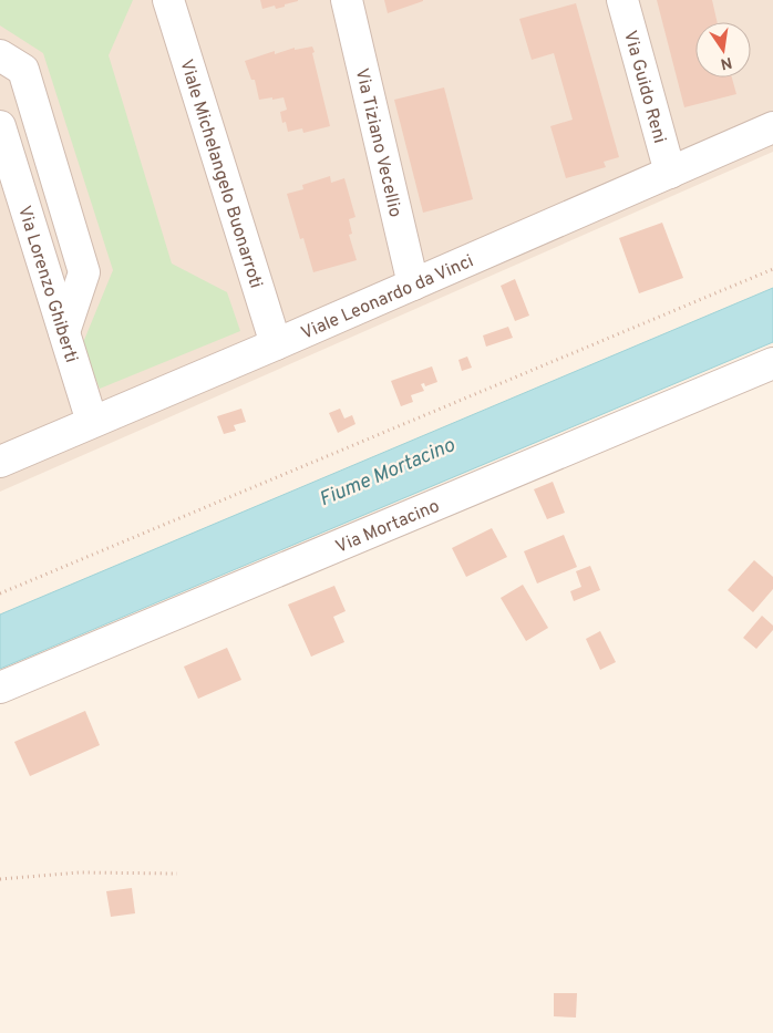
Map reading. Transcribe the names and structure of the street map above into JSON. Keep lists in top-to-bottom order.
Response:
{
  "streets": {
    "street": [
      "Via Guido Reni",
      "Via Tiziano Vecellio",
      "Viale Michelangelo Buonarroti",
      "Via Lorenzo Ghiberti",
      "Viale Leonardo da Vinci",
      "Via Mortacino"
    ]
  },
  "crossings": [
    ["Via Guido Reni", "Viale Leonardo da Vinci"],
    ["Via Tiziano Vecellio", "Viale Leonardo da Vinci"],
    ["Viale Michelangelo Buonarroti", "Viale Leonardo da Vinci"],
    ["Via Lorenzo Ghiberti", "Viale Leonardo da Vinci"]
  ],
  "water": ["Fiume Mortacino"],
  "north": "bottom"
}
